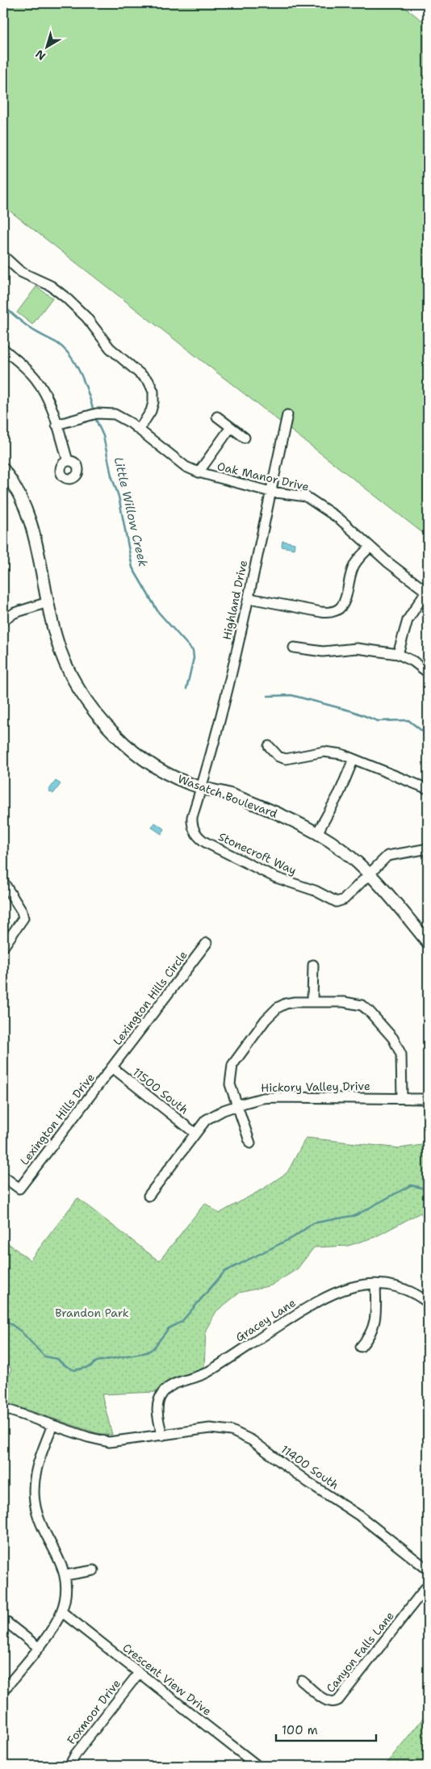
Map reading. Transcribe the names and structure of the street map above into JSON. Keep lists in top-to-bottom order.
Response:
{
  "streets": {
    "main road": ["Wasatch Boulevard"],
    "street": [
      "Oak Manor Drive",
      "Highland Drive",
      "Stonecroft Way",
      "Lexington Hills Circle",
      "Hickory Valley Drive",
      "11500 South",
      "Lexington Hills Drive",
      "Gracey Lane",
      "11400 South",
      "Canyon Falls Lane",
      "Crescent View Drive",
      "Foxmoor Drive"
    ]
  },
  "crossings": [
    ["Oak Manor Drive", "Highland Drive"],
    ["Highland Drive", "Wasatch Boulevard"],
    ["Highland Drive", "Stonecroft Way"],
    ["Wasatch Boulevard", "Stonecroft Way"],
    ["Lexington Hills Circle", "11500 South"],
    ["Lexington Hills Circle", "Lexington Hills Drive"],
    ["Hickory Valley Drive", "11500 South"],
    ["11500 South", "Lexington Hills Drive"],
    ["Gracey Lane", "11400 South"],
    ["Crescent View Drive", "Foxmoor Drive"]
  ],
  "water": ["Little Willow Creek"],
  "parks": ["Brandon Park"],
  "scale_bar": "100 m",
  "north": "bottom left"
}
